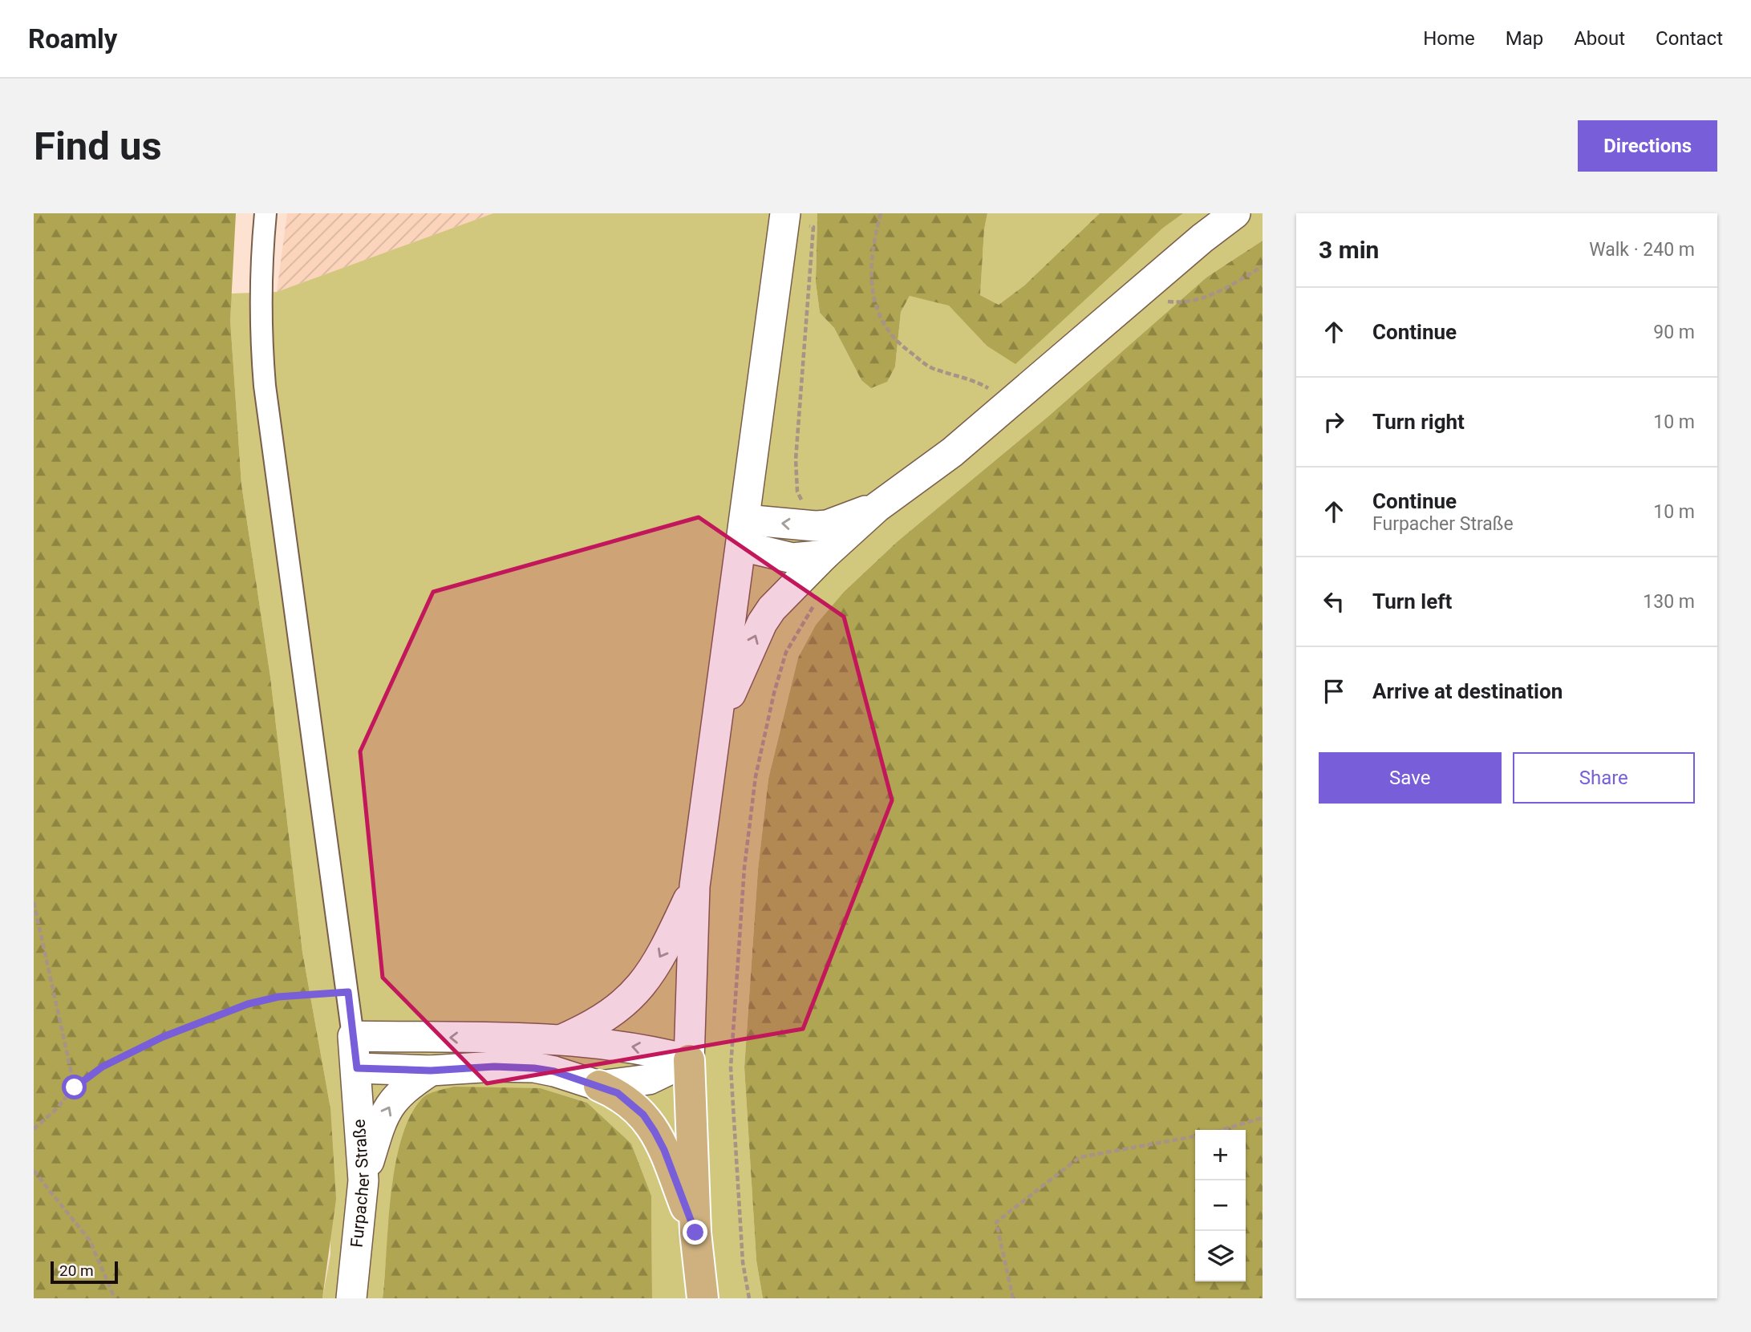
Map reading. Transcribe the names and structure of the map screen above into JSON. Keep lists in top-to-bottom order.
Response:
{
  "streets": {
    "main road": ["Furpacher Straße"]
  },
  "scale_bar": "20 m",
  "page": {
    "header": "Roamly",
    "nav": [
      "Home",
      "Map",
      "About",
      "Contact"
    ],
    "buttons": [
      "Directions",
      ["Save", "Share"]
    ],
    "title": "Find us",
    "heading": ["3 min", "Walk · 240 m"],
    "list": [
      ["Continue", "90 m"],
      ["Turn right", "10 m"],
      ["Continue", "Furpacher Straße", "10 m"],
      ["Turn left", "130 m"],
      "Arrive at destination"
    ],
    "map_buttons": ["+", "−"],
    "scale": "20 m"
  }
}
